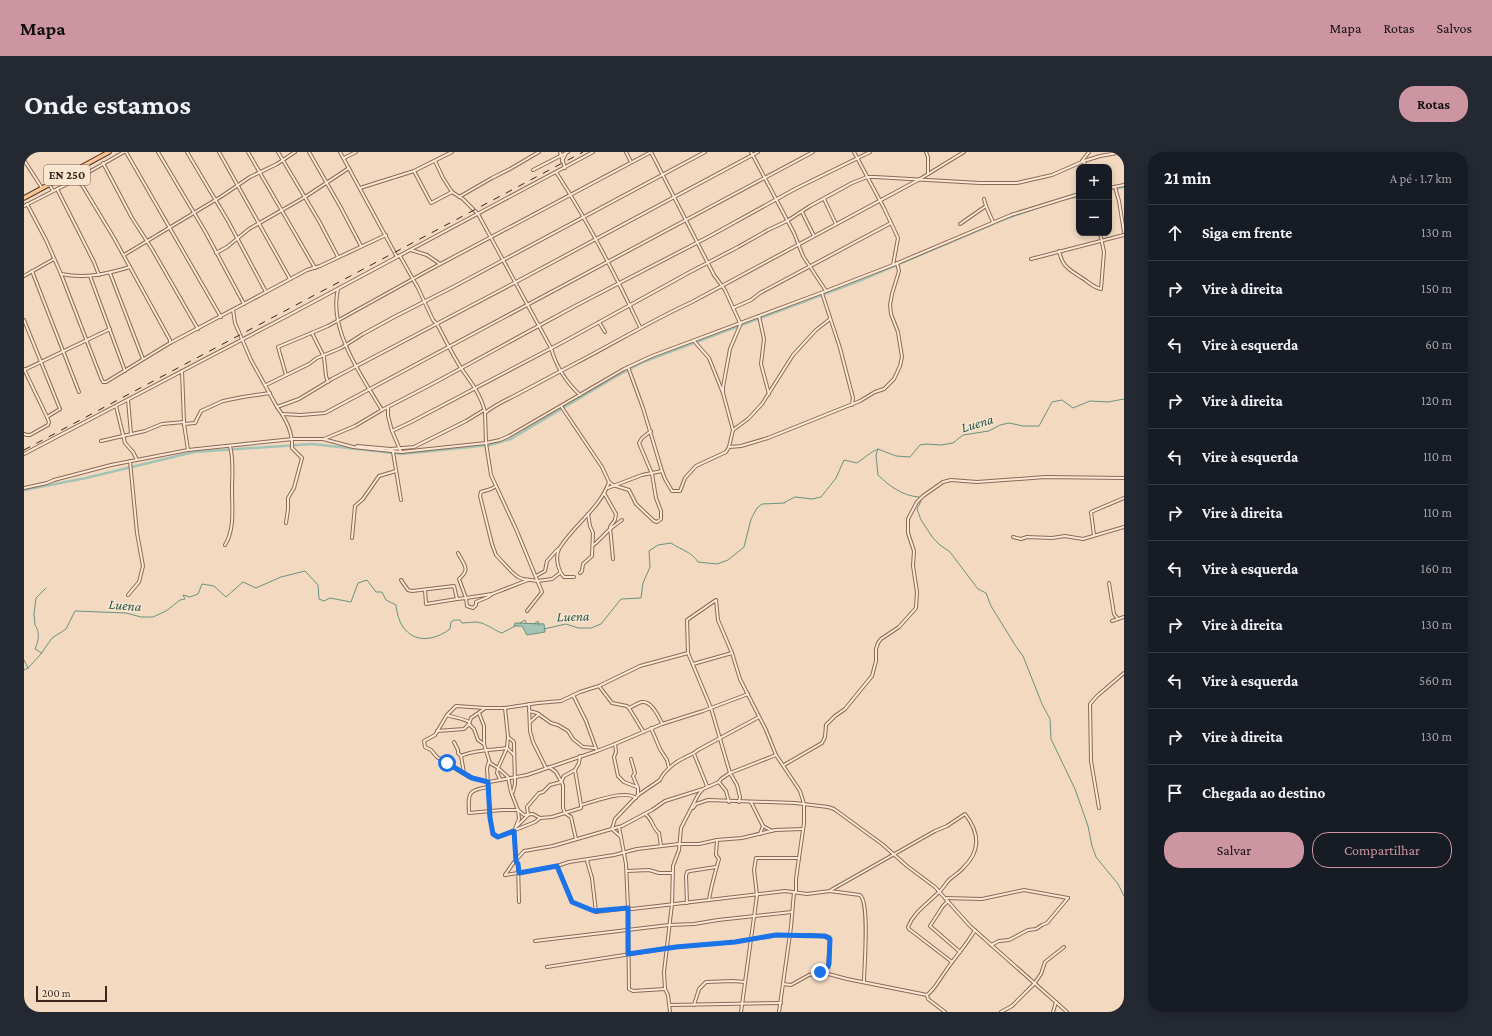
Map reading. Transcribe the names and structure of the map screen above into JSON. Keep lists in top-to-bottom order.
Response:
{
  "streets": {
    "main road": ["EN 250"]
  },
  "water": ["Luena"],
  "scale_bar": "200 m",
  "page": {
    "header": "Mapa",
    "nav": ["Mapa", "Rotas", "Salvos"],
    "buttons": [
      "Rotas",
      ["Salvar", "Compartilhar"]
    ],
    "title": "Onde estamos",
    "heading": ["21 min", "A pé · 1.7 km"],
    "map_buttons": ["+", "−"],
    "list": [
      ["Siga em frente", "130 m"],
      ["Vire à direita", "150 m"],
      ["Vire à esquerda", "60 m"],
      ["Vire à direita", "120 m"],
      ["Vire à esquerda", "110 m"],
      ["Vire à direita", "110 m"],
      ["Vire à esquerda", "160 m"],
      ["Vire à direita", "130 m"],
      ["Vire à esquerda", "560 m"],
      ["Vire à direita", "130 m"],
      "Chegada ao destino"
    ],
    "scale": "200 m"
  }
}
